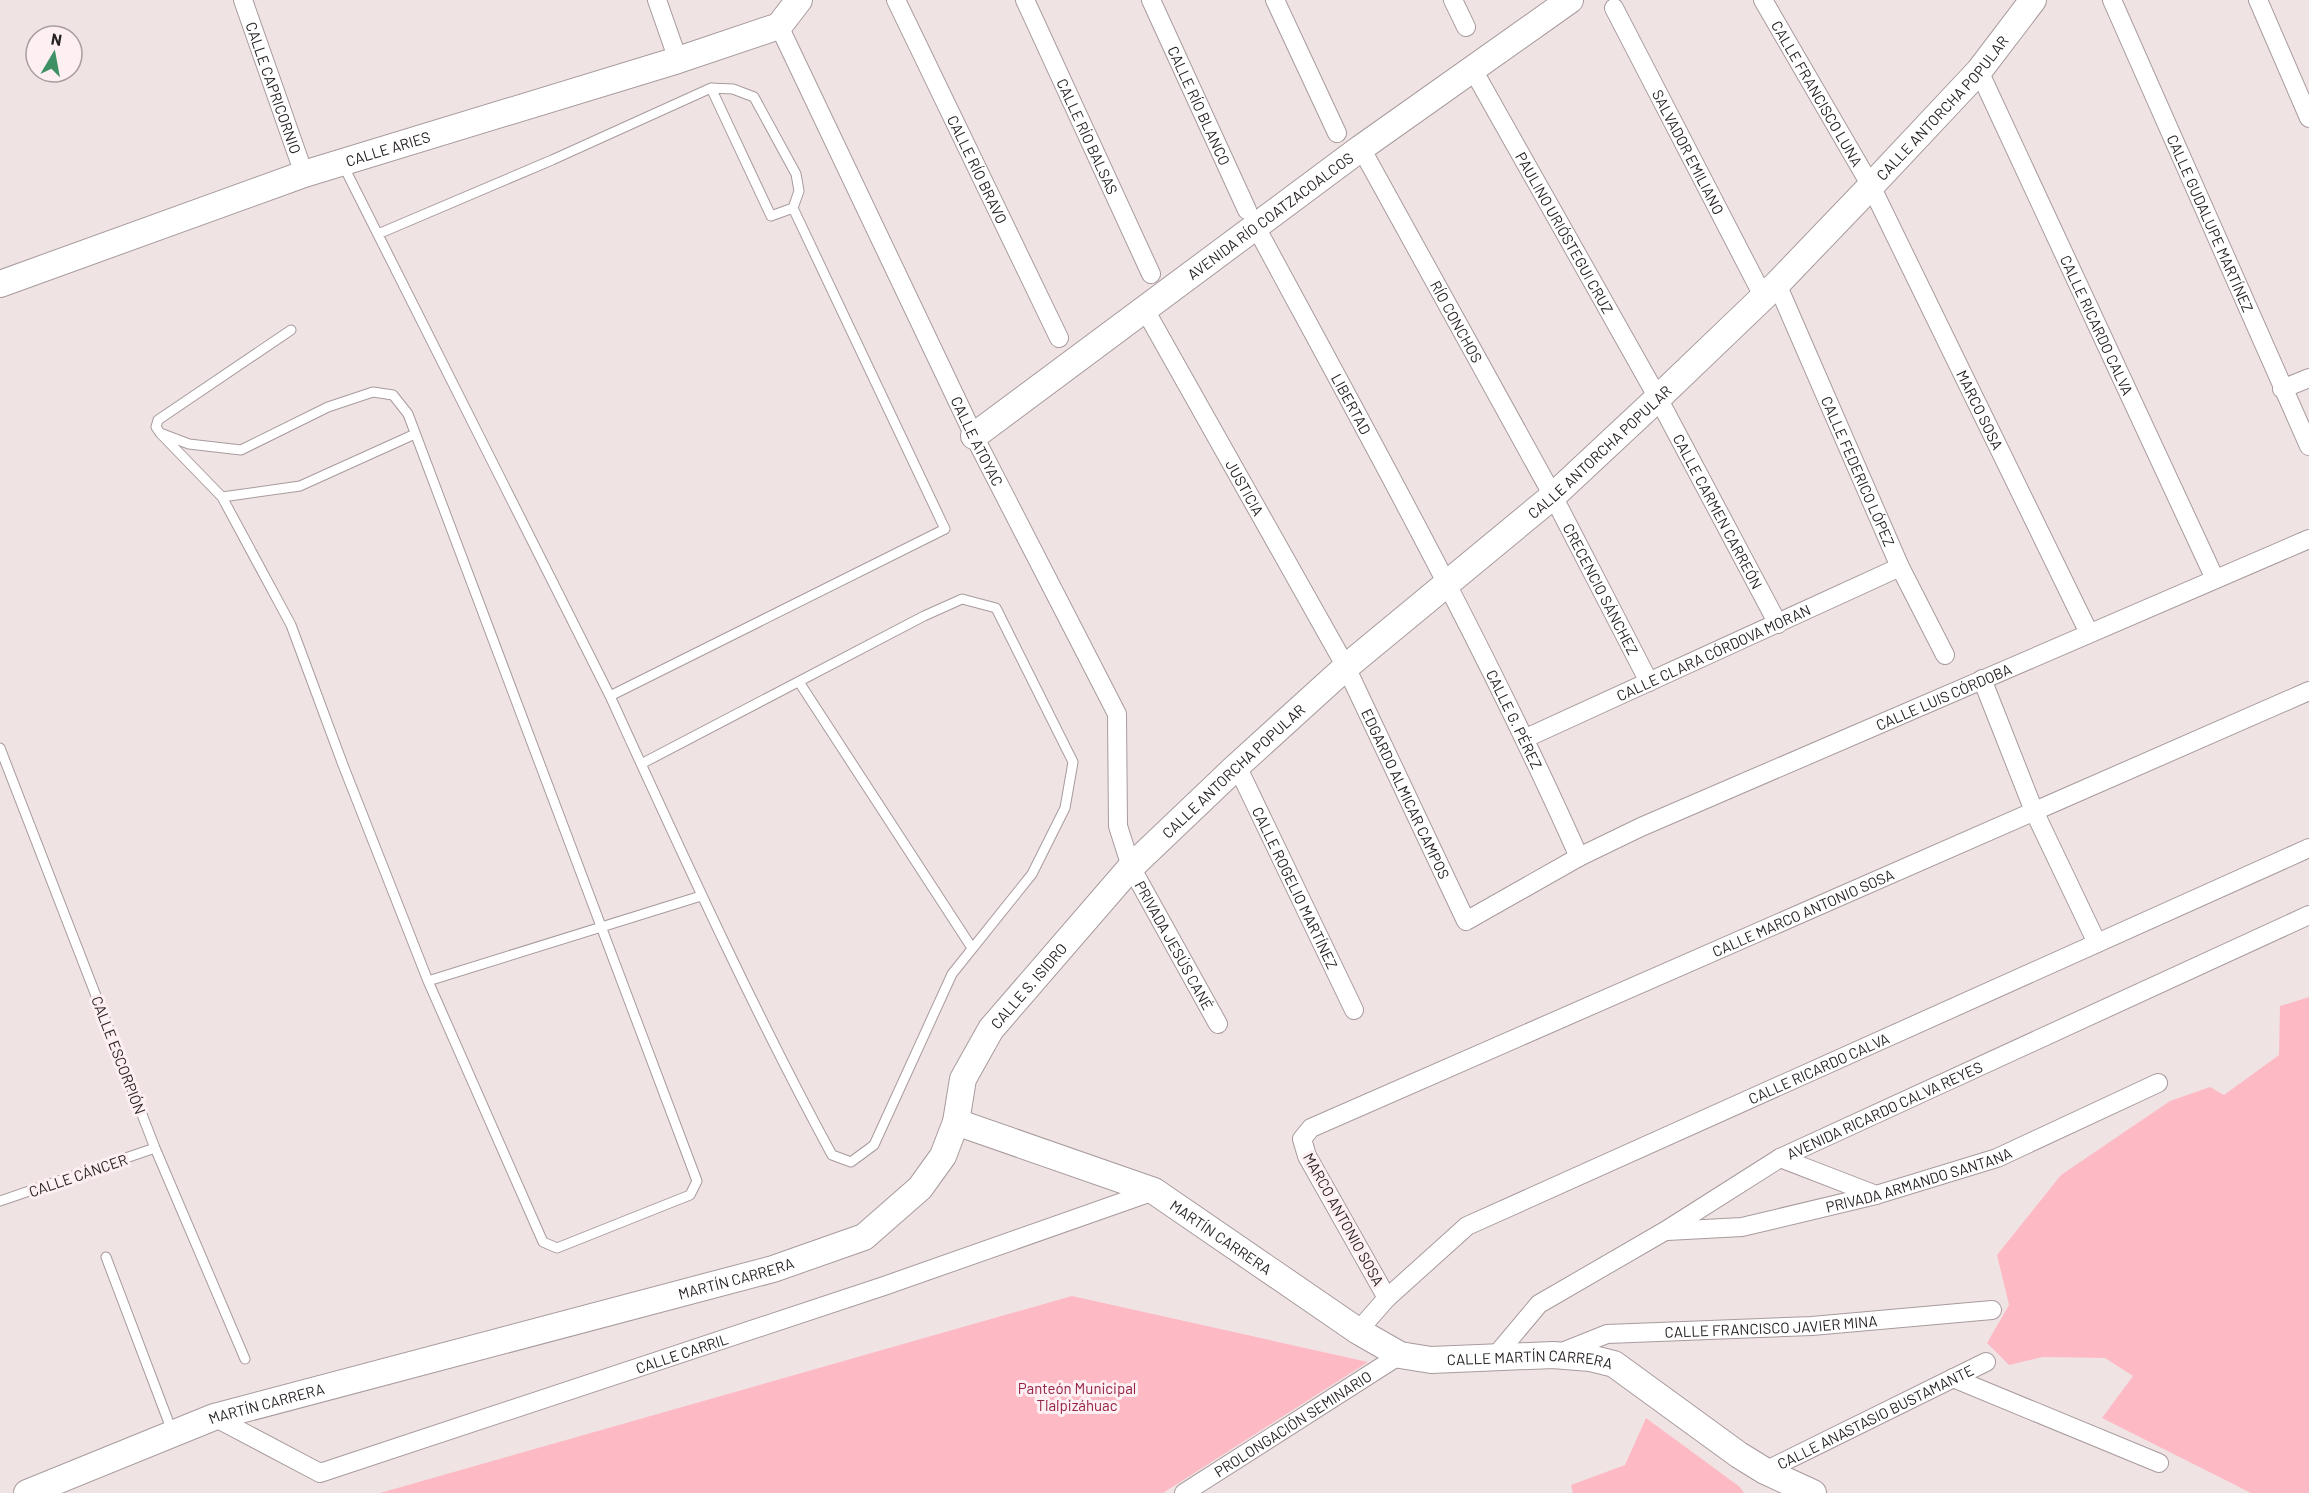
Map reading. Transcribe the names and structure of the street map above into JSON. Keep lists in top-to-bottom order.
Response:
{
  "streets": {
    "main road": [
      "CALLE ANTORCHA POPULAR",
      "CALLE ARIES",
      "AVENIDA RÍO COATZACOALCOS",
      "CALLE S. ISIDRO",
      "MARTÍN CARRERA",
      "CALLE MARTÍN CARRERA"
    ],
    "street": [
      "CALLE CAPRICORNIO",
      "CALLE FRANCISCO LUNA",
      "CALLE RÍO BLANCO",
      "CALLE RÍO BALSAS",
      "SALVADOR EMILIANO",
      "CALLE RÍO BRAVO",
      "CALLE GUDALUPE MARTÍNEZ",
      "PAULINO URIÓSTEGUI CRUZ",
      "RÍO CONCHOS",
      "CALLE RICARDO CALVA",
      "LIBERTAD",
      "MARCO SOSA",
      "CALLE ATOYAC",
      "CALLE FEDERICO LÓPEZ",
      "JUSTICIA",
      "CALLE CARMEN CARREÓN",
      "CRECENCIO SÁNCHEZ",
      "CALLE CLARA CÓRDOVA MORAN",
      "CALLE LUIS CÓRDOBA",
      "CALLE G. PÉREZ",
      "EDGARDO ALMICAR CAMPOS",
      "CALLE ROGELIO MARTÍNEZ",
      "CALLE MARCO ANTONIO SOSA",
      "PRIVADA JESÚS CANÉ",
      "AVENIDA RICARDO CALVA REYES",
      "PRIVADA ARMANDO SANTANA",
      "MARCO ANTONIO SOSA",
      "CALLE FRANCISCO JAVIER MINA",
      "CALLE CARRIL",
      "CALLE ANASTASIO BUSTAMANTE",
      "PROLONGACIÓN SEMINARIO"
    ],
    "lane": ["CALLE ESCORPIÓN", "CALLE CÁNCER"]
  },
  "crossings": [
    ["CALLE CAPRICORNIO", "CALLE ARIES"],
    ["CALLE FRANCISCO LUNA", "CALLE ANTORCHA POPULAR"],
    ["CALLE FRANCISCO LUNA", "MARCO SOSA"],
    ["CALLE RÍO BLANCO", "AVENIDA RÍO COATZACOALCOS"],
    ["CALLE RÍO BLANCO", "LIBERTAD"],
    ["CALLE ANTORCHA POPULAR", "SALVADOR EMILIANO"],
    ["CALLE ANTORCHA POPULAR", "PAULINO URIÓSTEGUI CRUZ"],
    ["CALLE ANTORCHA POPULAR", "RÍO CONCHOS"],
    ["CALLE ANTORCHA POPULAR", "CALLE RICARDO CALVA"],
    ["CALLE ANTORCHA POPULAR", "LIBERTAD"],
    ["CALLE ANTORCHA POPULAR", "MARCO SOSA"],
    ["CALLE ANTORCHA POPULAR", "CALLE ATOYAC"],
    ["CALLE ANTORCHA POPULAR", "CALLE FEDERICO LÓPEZ"],
    ["CALLE ANTORCHA POPULAR", "JUSTICIA"],
    ["CALLE ANTORCHA POPULAR", "CALLE CARMEN CARREÓN"],
    ["CALLE ANTORCHA POPULAR", "CRECENCIO SÁNCHEZ"],
    ["CALLE ANTORCHA POPULAR", "CALLE G. PÉREZ"],
    ["CALLE ANTORCHA POPULAR", "EDGARDO ALMICAR CAMPOS"],
    ["CALLE ANTORCHA POPULAR", "CALLE ROGELIO MARTÍNEZ"],
    ["CALLE ANTORCHA POPULAR", "PRIVADA JESÚS CANÉ"],
    ["CALLE ANTORCHA POPULAR", "CALLE S. ISIDRO"],
    ["CALLE ARIES", "CALLE ATOYAC"],
    ["SALVADOR EMILIANO", "CALLE FEDERICO LÓPEZ"],
    ["AVENIDA RÍO COATZACOALCOS", "PAULINO URIÓSTEGUI CRUZ"],
    ["AVENIDA RÍO COATZACOALCOS", "RÍO CONCHOS"],
    ["AVENIDA RÍO COATZACOALCOS", "LIBERTAD"],
    ["AVENIDA RÍO COATZACOALCOS", "CALLE ATOYAC"],
    ["AVENIDA RÍO COATZACOALCOS", "JUSTICIA"],
    ["PAULINO URIÓSTEGUI CRUZ", "CALLE CARMEN CARREÓN"],
    ["RÍO CONCHOS", "CRECENCIO SÁNCHEZ"],
    ["CALLE RICARDO CALVA", "CALLE LUIS CÓRDOBA"],
    ["CALLE RICARDO CALVA", "MARCO ANTONIO SOSA"],
    ["CALLE RICARDO CALVA", "MARTÍN CARRERA"],
    ["CALLE RICARDO CALVA", "CALLE MARTÍN CARRERA"],
    ["LIBERTAD", "CALLE G. PÉREZ"],
    ["MARCO SOSA", "CALLE LUIS CÓRDOBA"],
    ["CALLE ATOYAC", "PRIVADA JESÚS CANÉ"],
    ["CALLE ATOYAC", "CALLE S. ISIDRO"],
    ["CALLE FEDERICO LÓPEZ", "CALLE CLARA CÓRDOVA MORAN"],
    ["JUSTICIA", "EDGARDO ALMICAR CAMPOS"],
    ["CALLE CARMEN CARREÓN", "CALLE CLARA CÓRDOVA MORAN"],
    ["CRECENCIO SÁNCHEZ", "CALLE CLARA CÓRDOVA MORAN"],
    ["CALLE CLARA CÓRDOVA MORAN", "CALLE G. PÉREZ"],
    ["CALLE LUIS CÓRDOBA", "CALLE G. PÉREZ"],
    ["CALLE LUIS CÓRDOBA", "EDGARDO ALMICAR CAMPOS"],
    ["CALLE MARCO ANTONIO SOSA", "MARCO ANTONIO SOSA"],
    ["PRIVADA JESÚS CANÉ", "CALLE S. ISIDRO"],
    ["CALLE S. ISIDRO", "MARTÍN CARRERA"],
    ["CALLE ESCORPIÓN", "CALLE CÁNCER"],
    ["AVENIDA RICARDO CALVA REYES", "PRIVADA ARMANDO SANTANA"],
    ["AVENIDA RICARDO CALVA REYES", "CALLE MARTÍN CARRERA"],
    ["MARTÍN CARRERA", "CALLE CARRIL"],
    ["MARTÍN CARRERA", "CALLE MARTÍN CARRERA"],
    ["CALLE FRANCISCO JAVIER MINA", "CALLE MARTÍN CARRERA"],
    ["CALLE MARTÍN CARRERA", "CALLE ANASTASIO BUSTAMANTE"],
    ["CALLE MARTÍN CARRERA", "PROLONGACIÓN SEMINARIO"]
  ],
  "parks": ["Panteón Municipal Tlalpizáhuac"],
  "north": "top"
}
